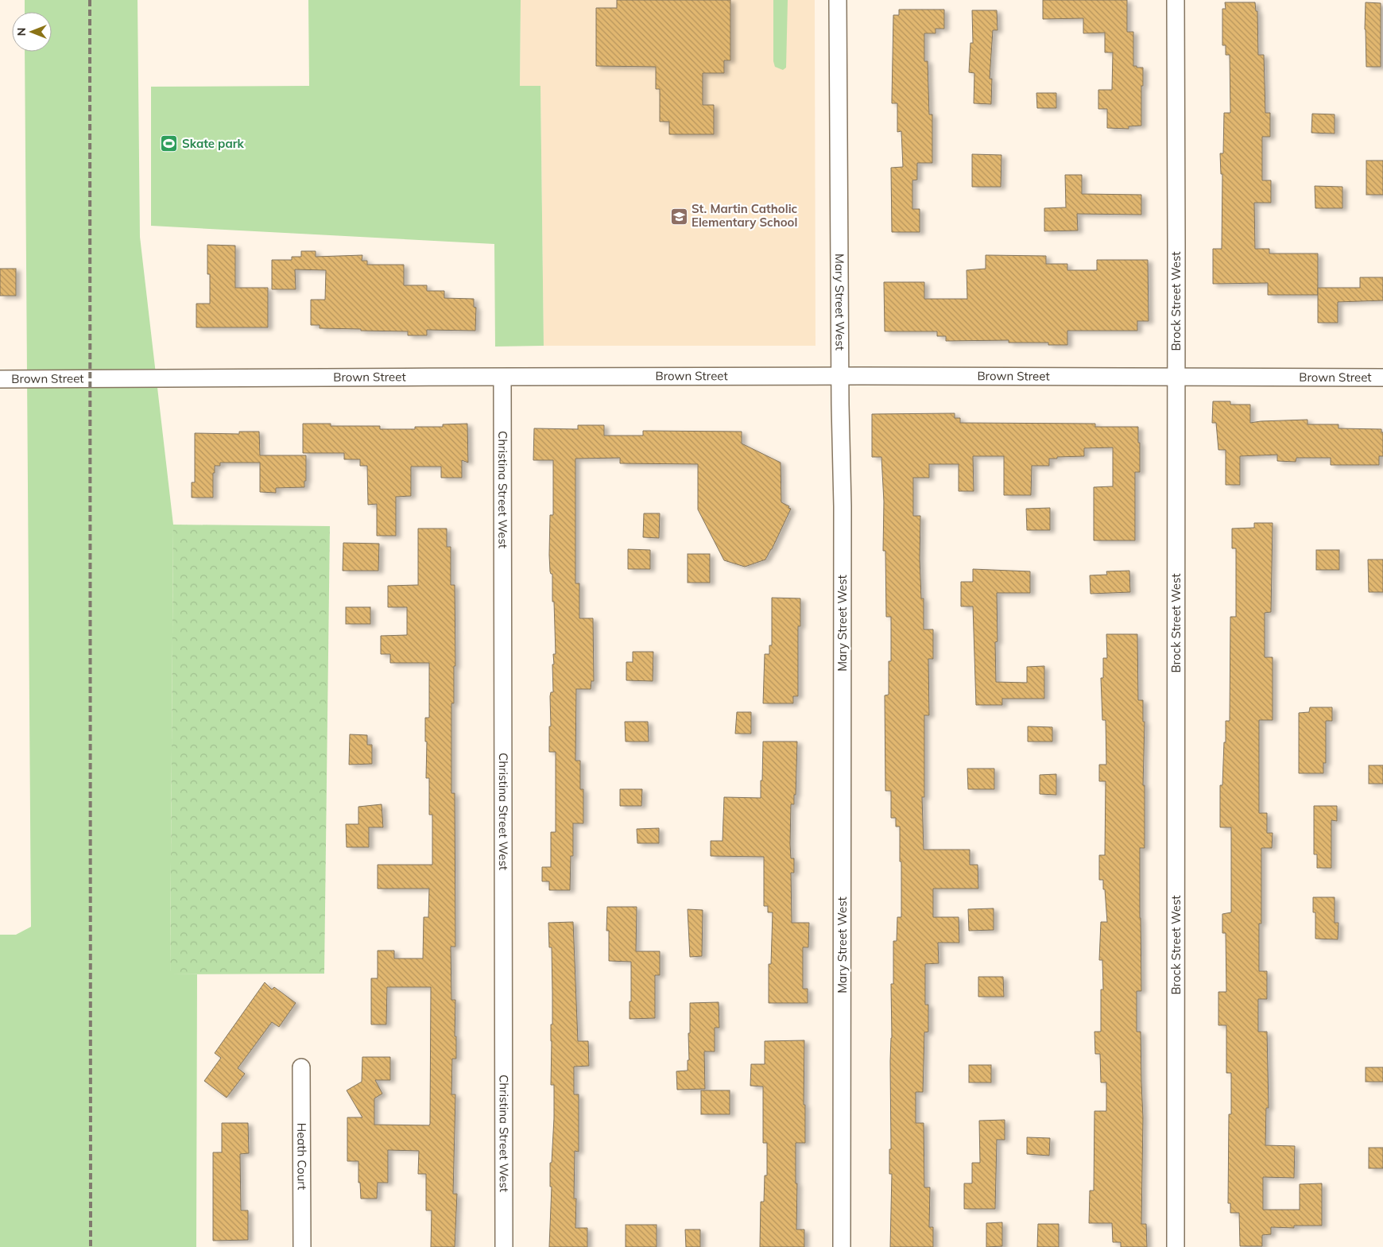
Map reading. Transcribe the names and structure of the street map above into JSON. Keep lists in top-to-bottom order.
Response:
{
  "streets": {
    "street": [
      "Brock Street West",
      "Mary Street West",
      "Brown Street",
      "Christina Street West",
      "Heath Court"
    ]
  },
  "crossings": [
    ["Brock Street West", "Brown Street"],
    ["Mary Street West", "Brown Street"],
    ["Brown Street", "Christina Street West"]
  ],
  "places": {
    "sports": ["Skate park"],
    "school or university": ["St. Martin Catholic Elementary School"]
  },
  "north": "left"
}
